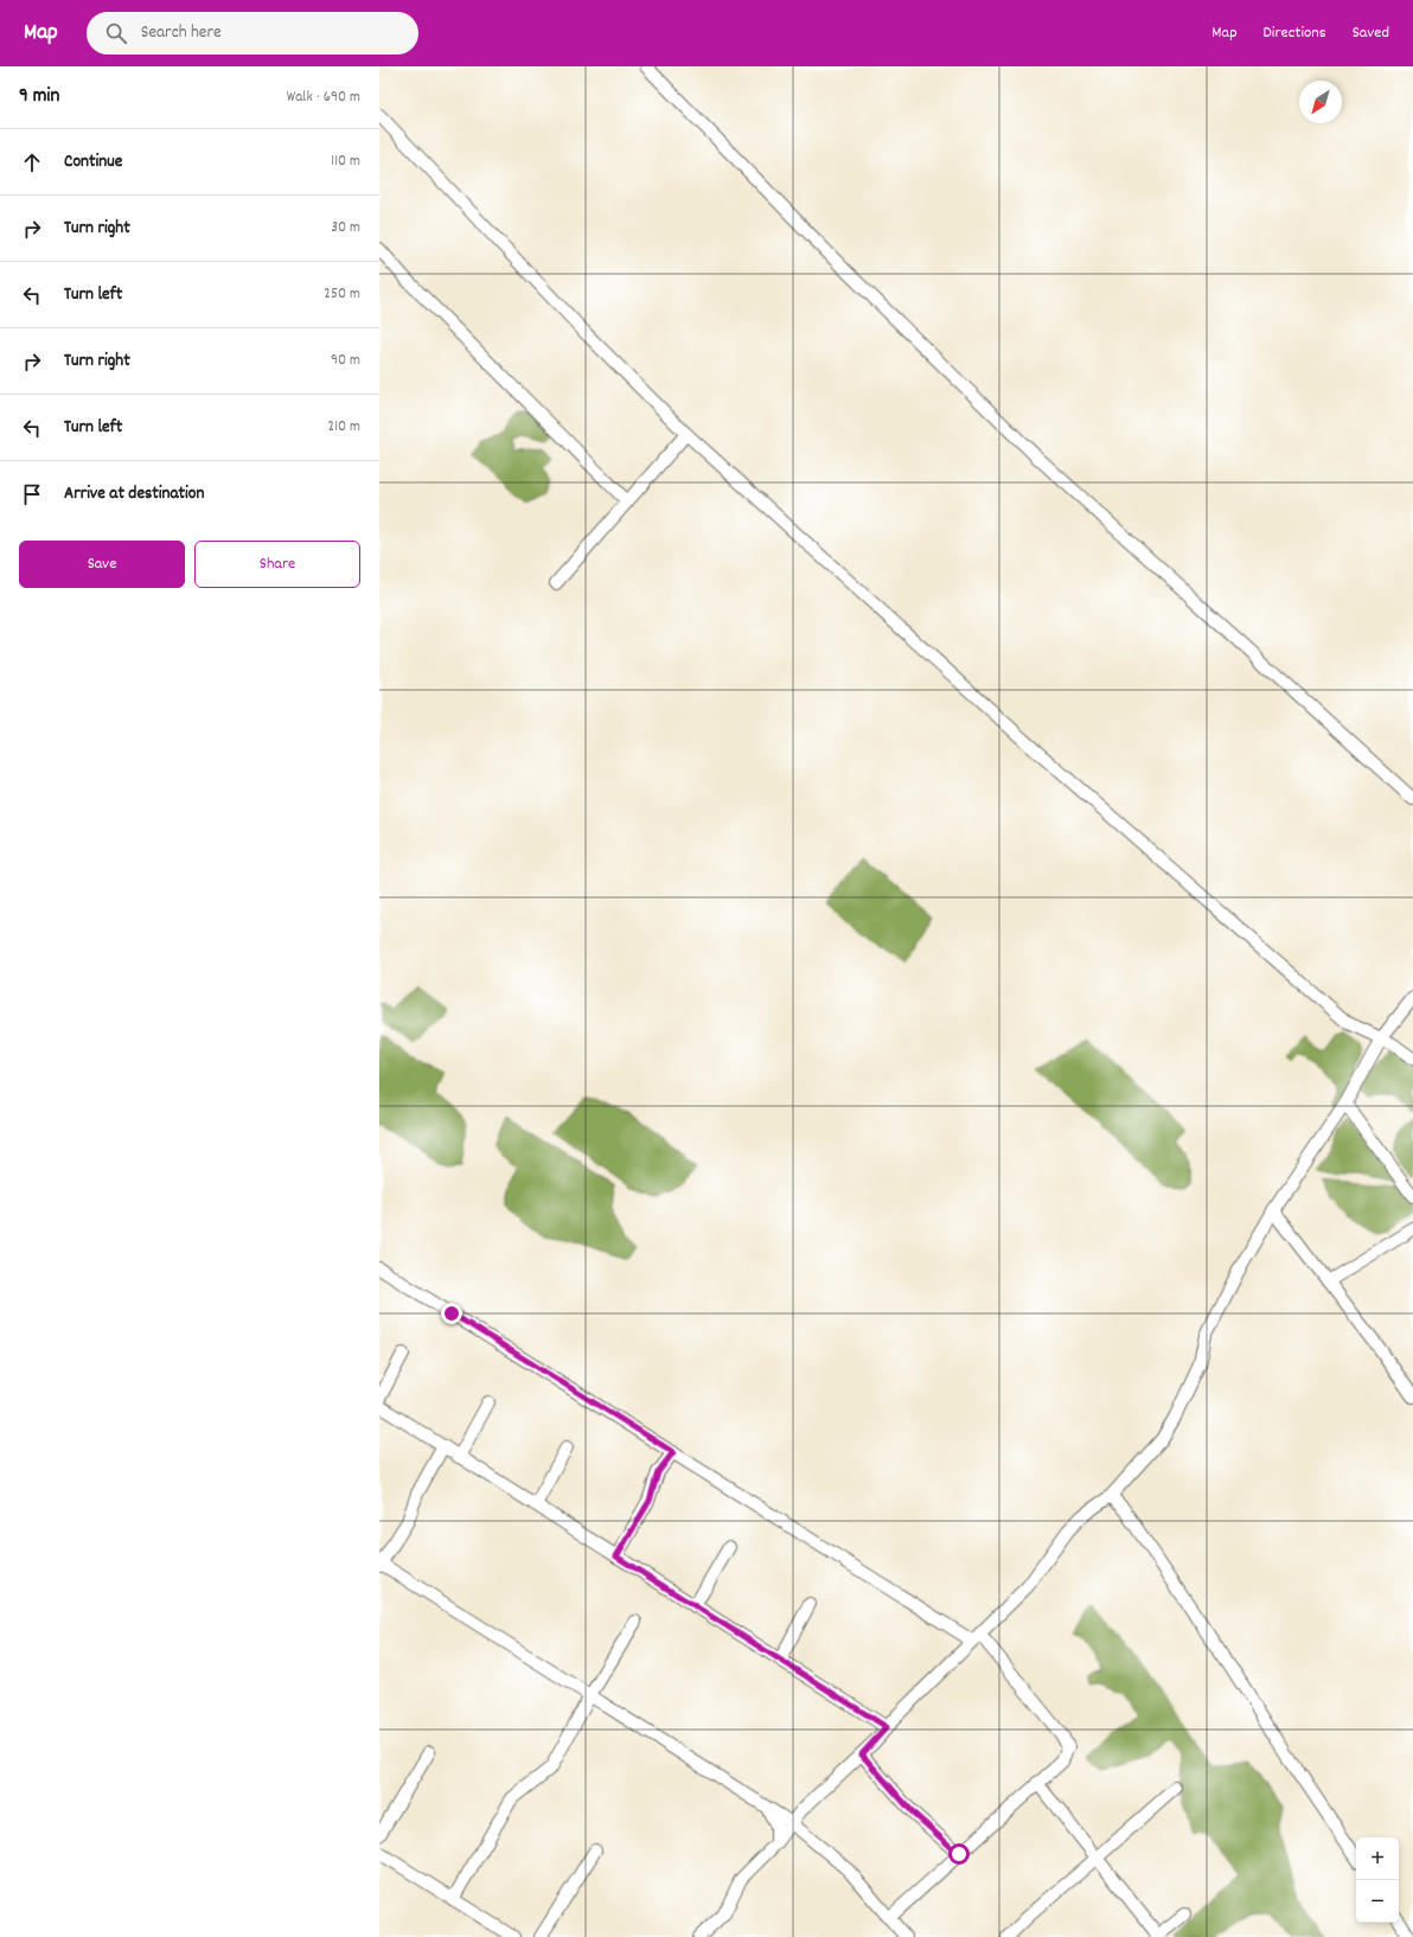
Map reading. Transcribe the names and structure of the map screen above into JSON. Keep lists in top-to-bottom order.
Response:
{
  "north": "bottom left",
  "page": {
    "header": "Map",
    "search": "Search here",
    "nav": ["Map", "Directions", "Saved"],
    "heading": ["9 min", "Walk · 690 m"],
    "list": [
      ["Continue", "110 m"],
      ["Turn right", "30 m"],
      ["Turn left", "250 m"],
      ["Turn right", "90 m"],
      ["Turn left", "210 m"],
      "Arrive at destination"
    ],
    "buttons": ["Save", "Share"],
    "map_buttons": ["+", "−"]
  }
}
